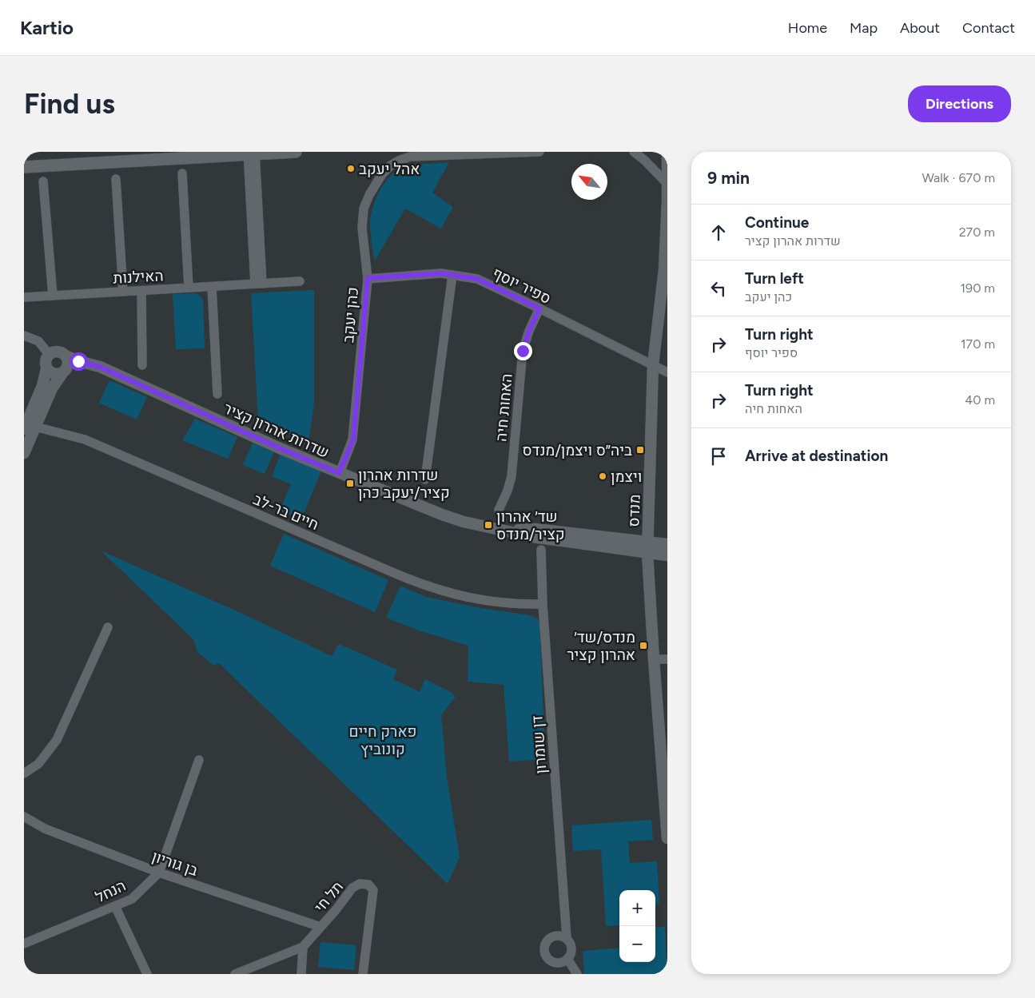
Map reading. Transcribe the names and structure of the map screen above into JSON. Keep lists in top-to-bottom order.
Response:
{
  "streets": {
    "street": [
      "האילנות",
      "ספיר יוסף",
      "כהן יעקב",
      "האחות חיה",
      "שדרות אהרון קציר",
      "מנדס",
      "חיים בר-לב",
      "דן שומרון",
      "בן גוריון",
      "הנחל",
      "תל חי"
    ]
  },
  "crossings": [
    ["ספיר יוסף", "כהן יעקב"],
    ["ספיר יוסף", "האחות חיה"],
    ["ספיר יוסף", "מנדס"],
    ["כהן יעקב", "שדרות אהרון קציר"],
    ["שדרות אהרון קציר", "מנדס"],
    ["חיים בר-לב", "דן שומרון"],
    ["בן גוריון", "הנחל"],
    ["בן גוריון", "תל חי"]
  ],
  "parks": ["פארק חיים קונוביץ"],
  "places": {
    "other": ["אהל יעקב", "ויצמן"],
    "transit": [
      "ביה״ס ויצמן/מנדס",
      "שדרות אהרון קציר/יעקב כהן",
      "שד׳ אהרון קציר/מנדס",
      "מנדס/שד׳ אהרון קציר"
    ]
  },
  "north": "top left",
  "page": {
    "header": "Kartio",
    "nav": [
      "Home",
      "Map",
      "About",
      "Contact"
    ],
    "buttons": "Directions",
    "title": "Find us",
    "heading": ["9 min", "Walk · 670 m"],
    "list": [
      ["Continue", "שדרות אהרון קציר", "270 m"],
      ["Turn left", "כהן יעקב", "190 m"],
      ["Turn right", "ספיר יוסף", "170 m"],
      ["Turn right", "האחות חיה", "40 m"],
      "Arrive at destination"
    ],
    "map_buttons": ["+", "−"]
  }
}
